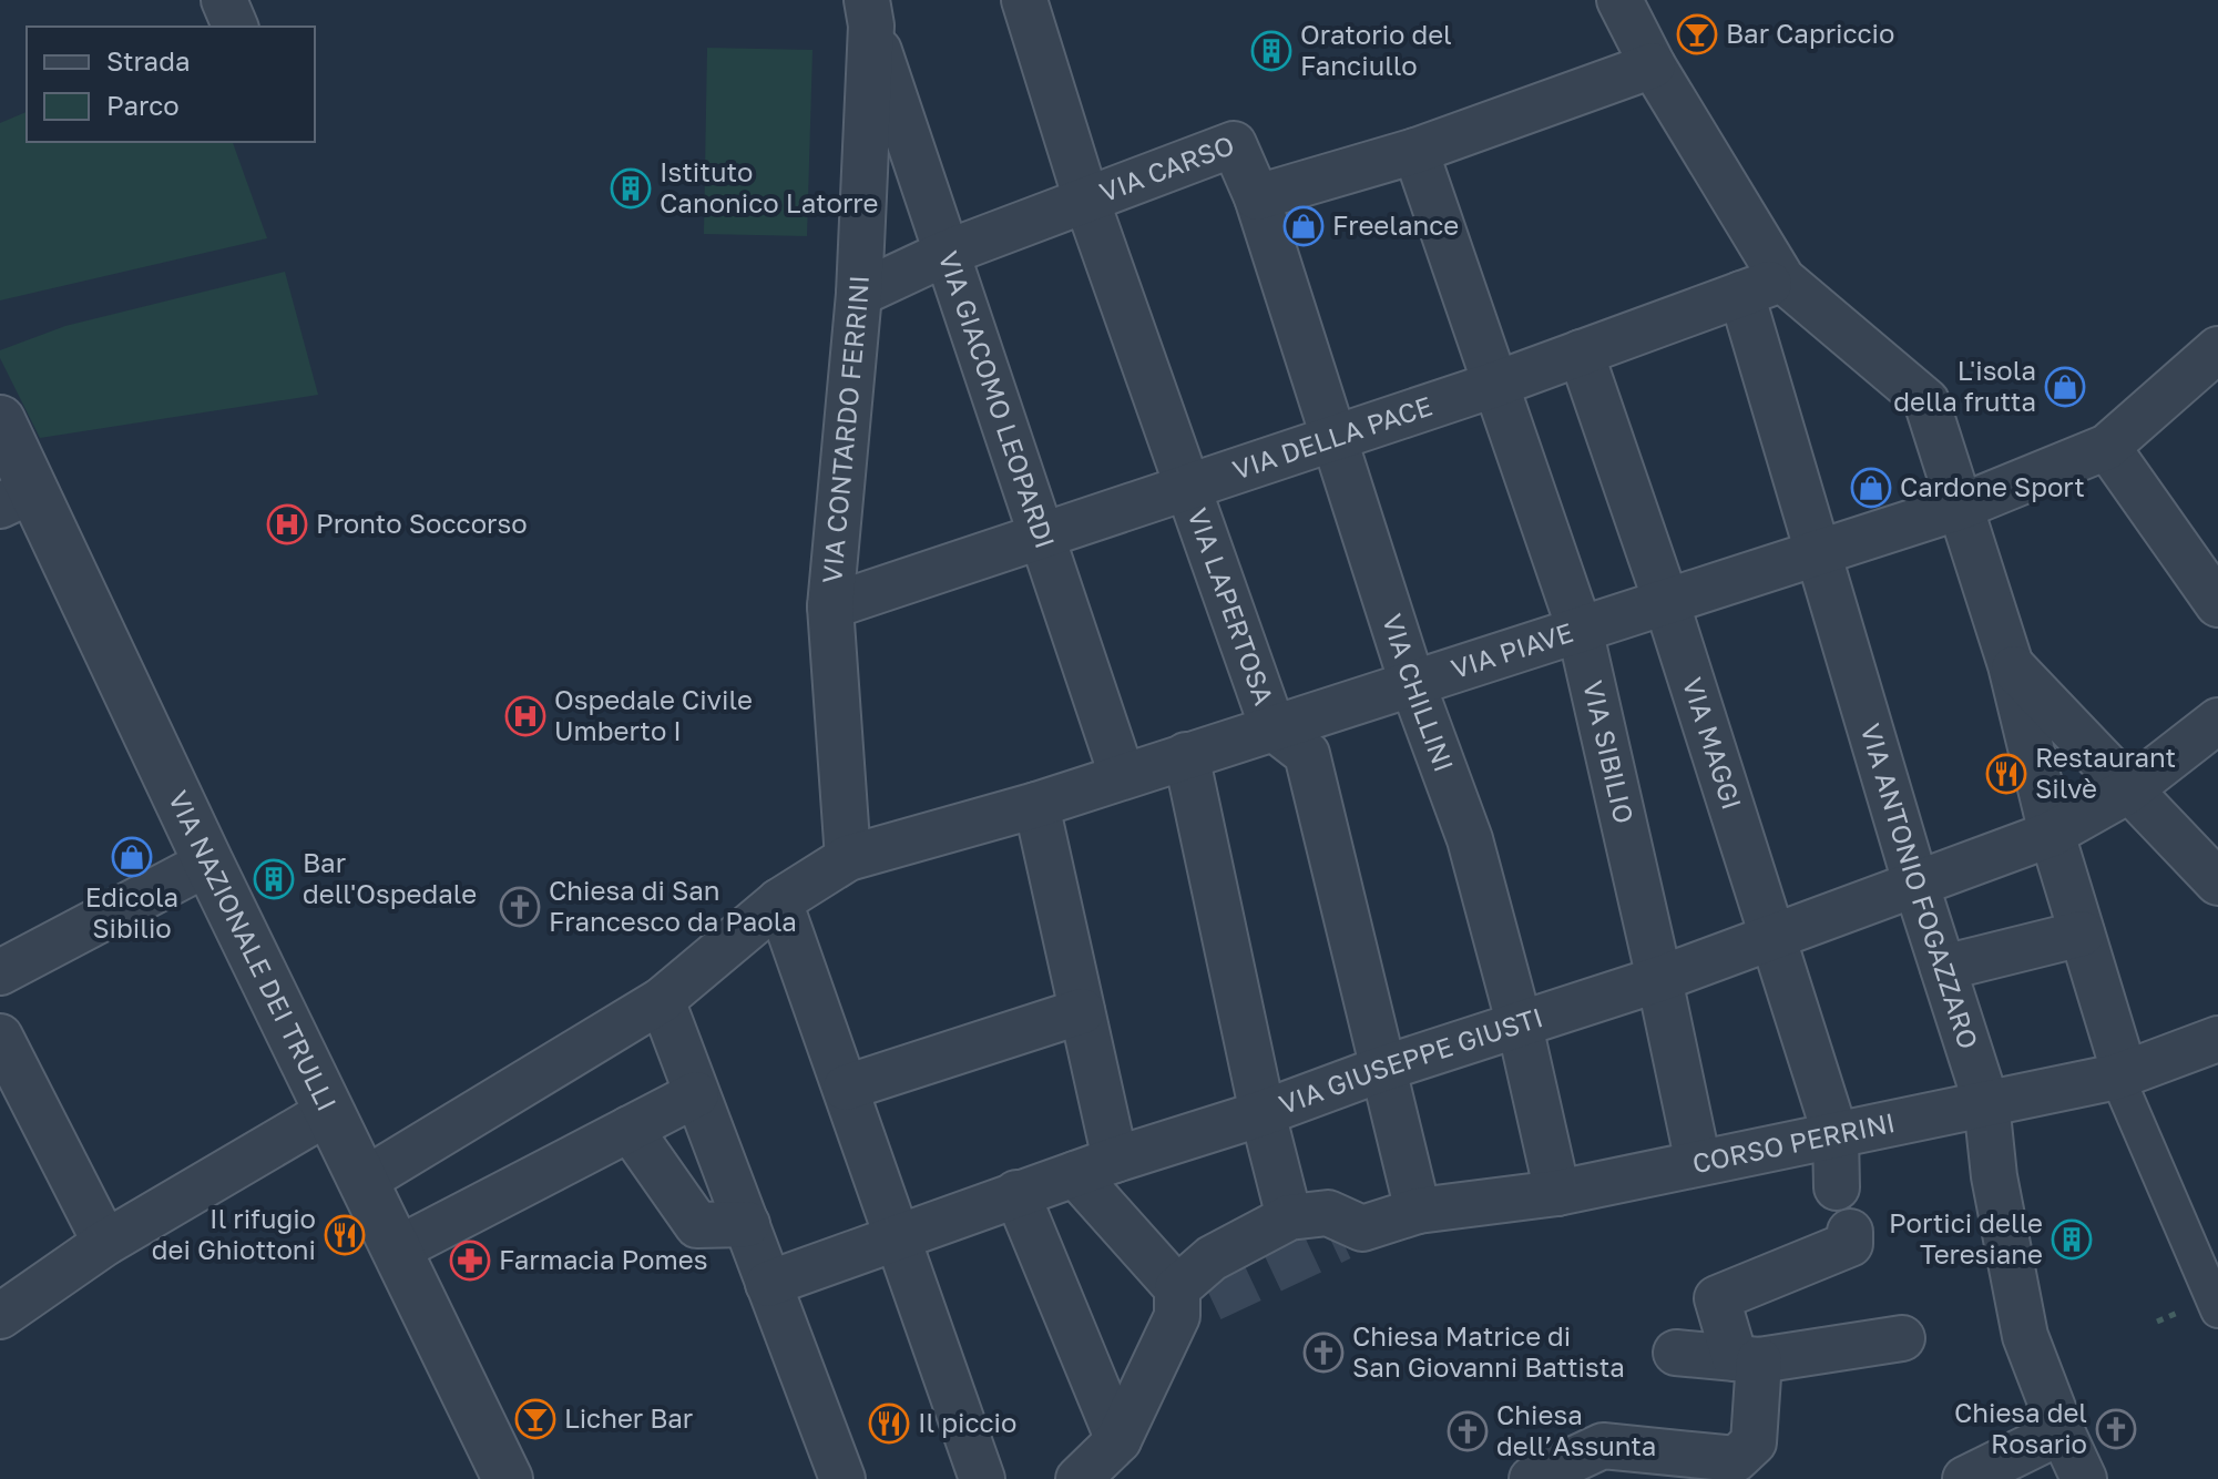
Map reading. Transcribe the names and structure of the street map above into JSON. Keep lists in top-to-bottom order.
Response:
{
  "streets": {
    "street": [
      "VIA CARSO",
      "VIA GIACOMO LEOPARDI",
      "VIA CONTARDO FERRINI",
      "VIA DELLA PACE",
      "VIA LAPERTOSA",
      "VIA PIAVE",
      "VIA CHILLINI",
      "VIA MAGGI",
      "VIA SIBILIO",
      "VIA ANTONIO FOGAZZARO",
      "VIA NAZIONALE DEI TRULLI",
      "VIA GIUSEPPE GIUSTI",
      "CORSO PERRINI"
    ]
  },
  "crossings": [
    ["VIA CARSO", "VIA GIACOMO LEOPARDI"],
    ["VIA CARSO", "VIA CONTARDO FERRINI"],
    ["VIA CARSO", "VIA LAPERTOSA"],
    ["VIA CARSO", "VIA CHILLINI"],
    ["VIA CARSO", "VIA SIBILIO"],
    ["VIA GIACOMO LEOPARDI", "VIA CONTARDO FERRINI"],
    ["VIA GIACOMO LEOPARDI", "VIA DELLA PACE"],
    ["VIA GIACOMO LEOPARDI", "VIA PIAVE"],
    ["VIA CONTARDO FERRINI", "VIA DELLA PACE"],
    ["VIA CONTARDO FERRINI", "VIA PIAVE"],
    ["VIA DELLA PACE", "VIA LAPERTOSA"],
    ["VIA DELLA PACE", "VIA CHILLINI"],
    ["VIA DELLA PACE", "VIA MAGGI"],
    ["VIA DELLA PACE", "VIA SIBILIO"],
    ["VIA DELLA PACE", "VIA ANTONIO FOGAZZARO"],
    ["VIA LAPERTOSA", "VIA PIAVE"],
    ["VIA LAPERTOSA", "VIA GIUSEPPE GIUSTI"],
    ["VIA LAPERTOSA", "CORSO PERRINI"],
    ["VIA PIAVE", "VIA CHILLINI"],
    ["VIA PIAVE", "VIA MAGGI"],
    ["VIA PIAVE", "VIA SIBILIO"],
    ["VIA PIAVE", "VIA ANTONIO FOGAZZARO"],
    ["VIA PIAVE", "VIA NAZIONALE DEI TRULLI"],
    ["VIA CHILLINI", "VIA GIUSEPPE GIUSTI"],
    ["VIA CHILLINI", "CORSO PERRINI"],
    ["VIA MAGGI", "VIA GIUSEPPE GIUSTI"],
    ["VIA MAGGI", "CORSO PERRINI"],
    ["VIA SIBILIO", "VIA GIUSEPPE GIUSTI"],
    ["VIA SIBILIO", "CORSO PERRINI"],
    ["VIA ANTONIO FOGAZZARO", "VIA GIUSEPPE GIUSTI"],
    ["VIA ANTONIO FOGAZZARO", "CORSO PERRINI"]
  ],
  "places": {
    "bar": ["Bar Capriccio", "Licher Bar"],
    "building": [
      "Oratorio del Fanciullo",
      "Istituto Canonico Latorre",
      "Bar dell'Ospedale",
      "Portici delle Teresiane"
    ],
    "shop": [
      "Freelance",
      "L'isola della frutta",
      "Cardone Sport",
      "Edicola Sibilio"
    ],
    "hospital": ["Pronto Soccorso", "Ospedale Civile Umberto I"],
    "restaurant": ["Restaurant Silvè", "Il rifugio dei Ghiottoni", "Il piccio"],
    "church": [
      "Chiesa di San Francesco da Paola",
      "Chiesa Matrice di San Giovanni Battista",
      "Chiesa del Rosario",
      "Chiesa dell’Assunta"
    ],
    "pharmacy": ["Farmacia Pomes"]
  },
  "legend": ["Strada", "Parco"]
}
